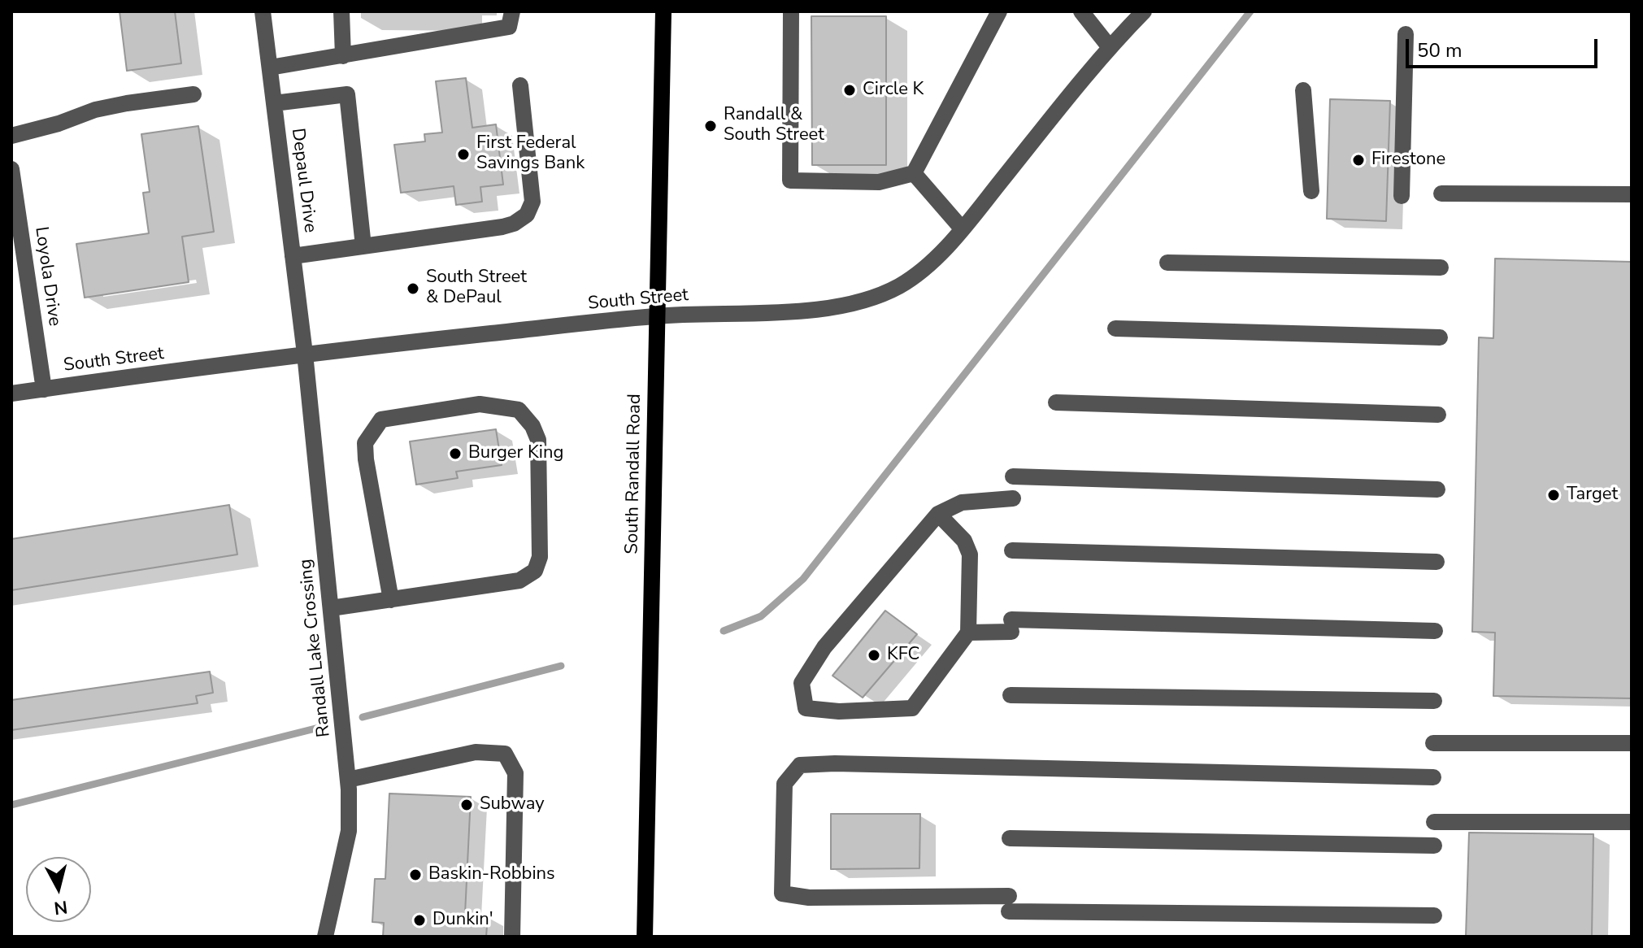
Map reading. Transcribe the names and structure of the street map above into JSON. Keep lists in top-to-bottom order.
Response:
{
  "streets": {
    "main road": ["South Randall Road"],
    "street": [
      "Depaul Drive",
      "Loyola Drive",
      "South Street",
      "Randall Lake Crossing"
    ]
  },
  "crossings": [
    ["Depaul Drive", "South Street"],
    ["Depaul Drive", "Randall Lake Crossing"],
    ["Loyola Drive", "South Street"],
    ["South Street", "South Randall Road"],
    ["South Street", "Randall Lake Crossing"]
  ],
  "places": [
    "Circle K",
    "Randall & South Street",
    "First Federal Savings Bank",
    "Firestone",
    "South Street & DePaul",
    "Burger King",
    "Target",
    "KFC",
    "Subway",
    "Baskin-Robbins",
    "Dunkin'"
  ],
  "scale_bar": "50 m",
  "north": "bottom"
}
